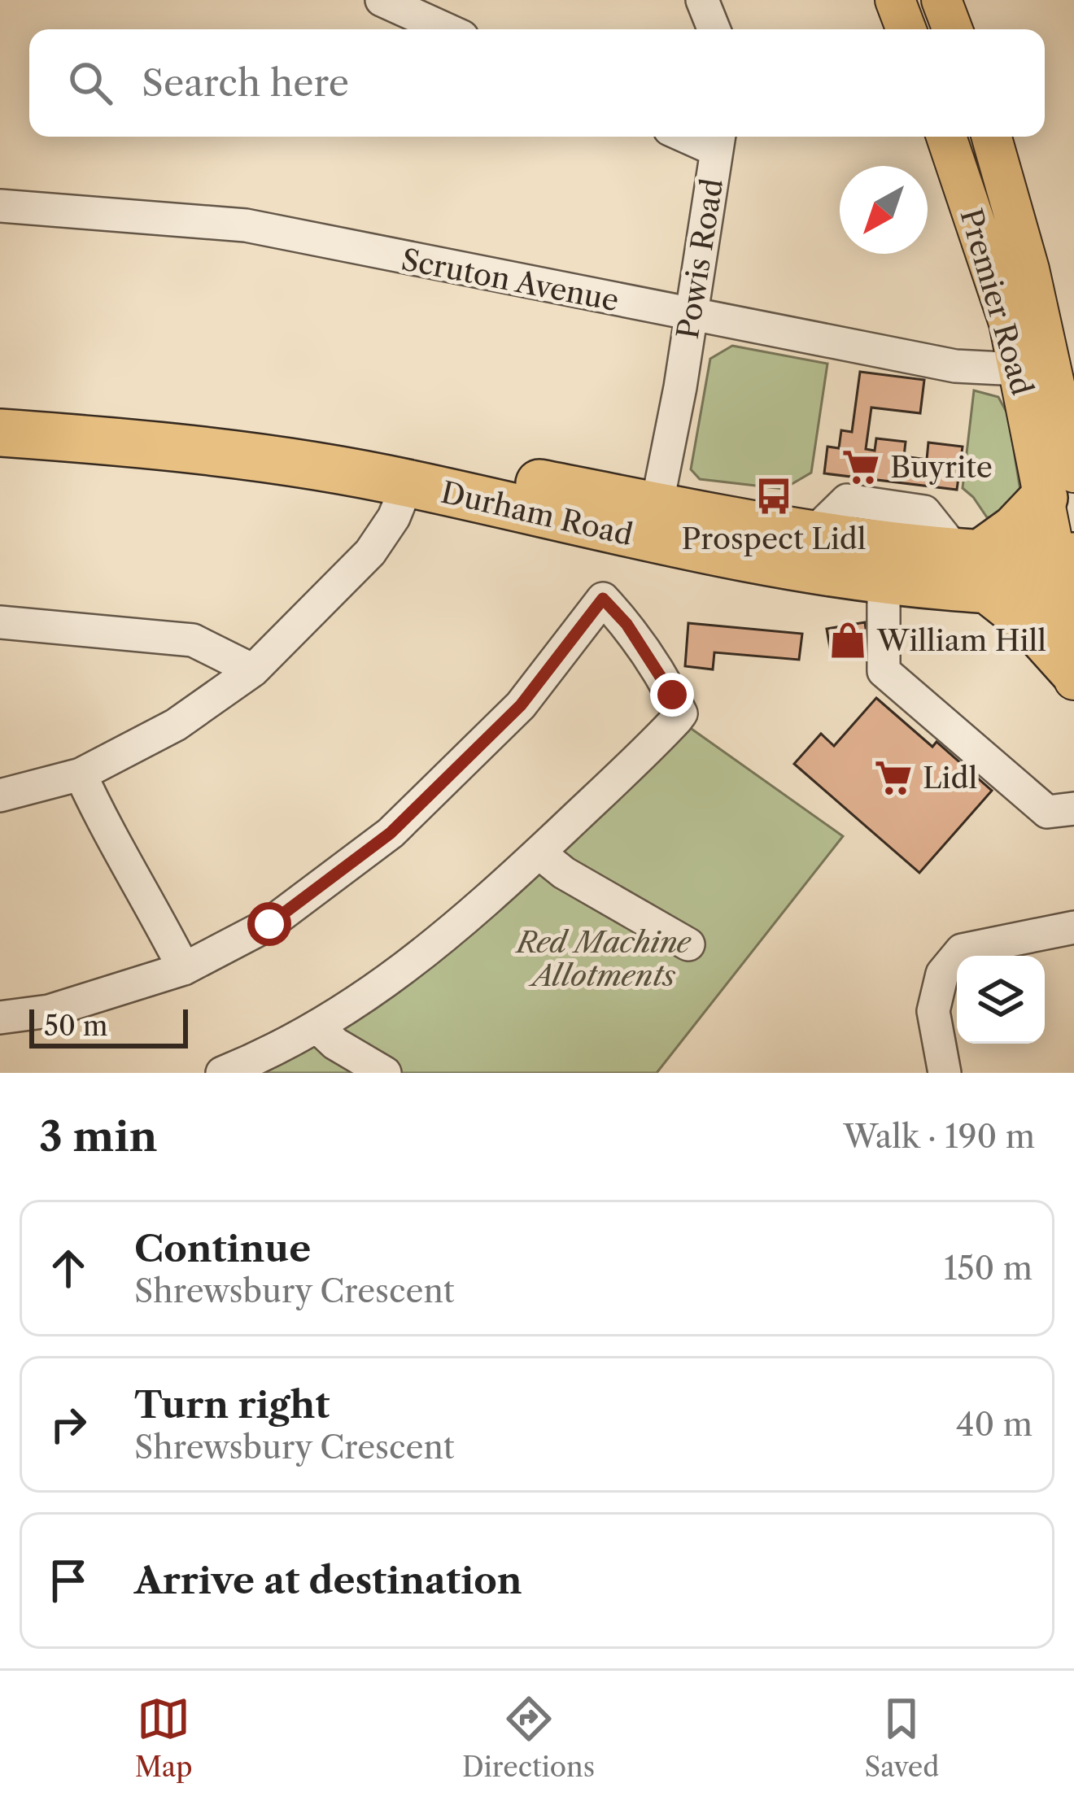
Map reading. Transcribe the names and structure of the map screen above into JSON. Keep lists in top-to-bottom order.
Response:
{
  "streets": {
    "highway": ["Durham Road"],
    "main road": ["Premier Road"],
    "street": ["Powis Road", "Scruton Avenue"]
  },
  "crossings": [
    ["Powis Road", "Scruton Avenue"],
    ["Powis Road", "Durham Road"],
    ["Scruton Avenue", "Premier Road"],
    ["Premier Road", "Durham Road"]
  ],
  "parks": ["Red Machine Allotments"],
  "places": {
    "supermarket": ["Buyrite", "Lidl"],
    "bus stop": ["Prospect Lidl"],
    "shop": ["William Hill"]
  },
  "scale_bar": "50 m",
  "north": "bottom left",
  "page": {
    "search": "Search here",
    "scale": "50 m",
    "heading": ["3 min", "Walk · 190 m"],
    "list": [
      ["Continue", "Shrewsbury Crescent", "150 m"],
      ["Turn right", "Shrewsbury Crescent", "40 m"],
      "Arrive at destination"
    ],
    "nav": ["Map", "Directions", "Saved"]
  }
}
